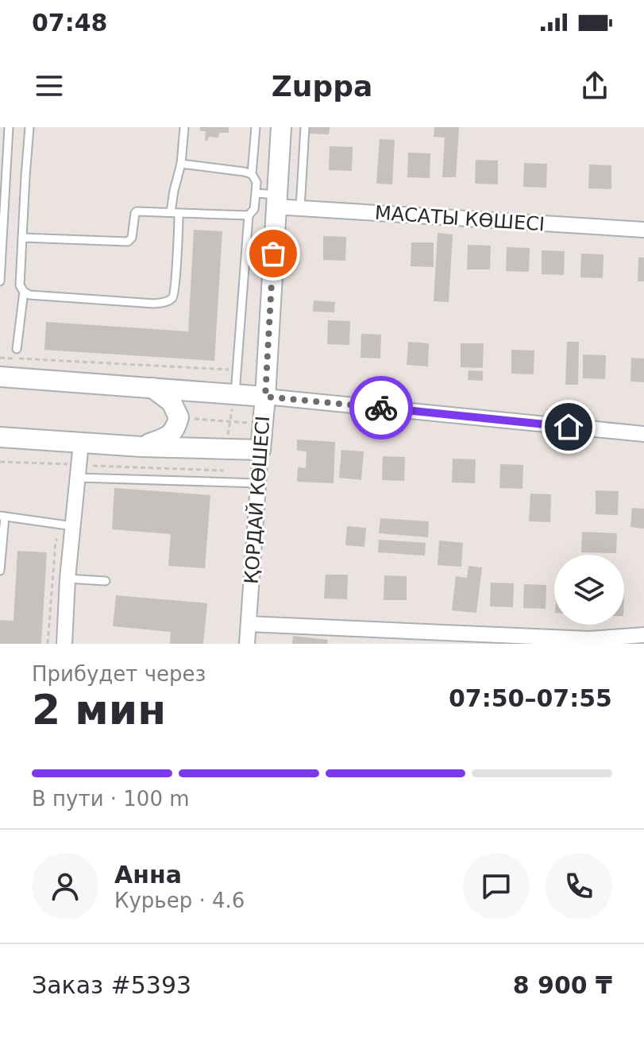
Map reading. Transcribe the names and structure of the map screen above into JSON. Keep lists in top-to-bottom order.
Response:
{
  "streets": {
    "street": ["МАСАТЫ КӨШЕСІ", "ҚОРДАЙ КӨШЕСІ"]
  },
  "crossings": [
    ["МАСАТЫ КӨШЕСІ", "ҚОРДАЙ КӨШЕСІ"]
  ],
  "page": {
    "status": "07:48",
    "header": "Zuppa",
    "heading": ["2 мин", "Прибудет через", "07:50–07:55"],
    "panel": [
      "Анна",
      "Курьер · 4.6",
      "Заказ #5393",
      "8 900 ₸"
    ],
    "bar": "В пути · 100 m"
  }
}
